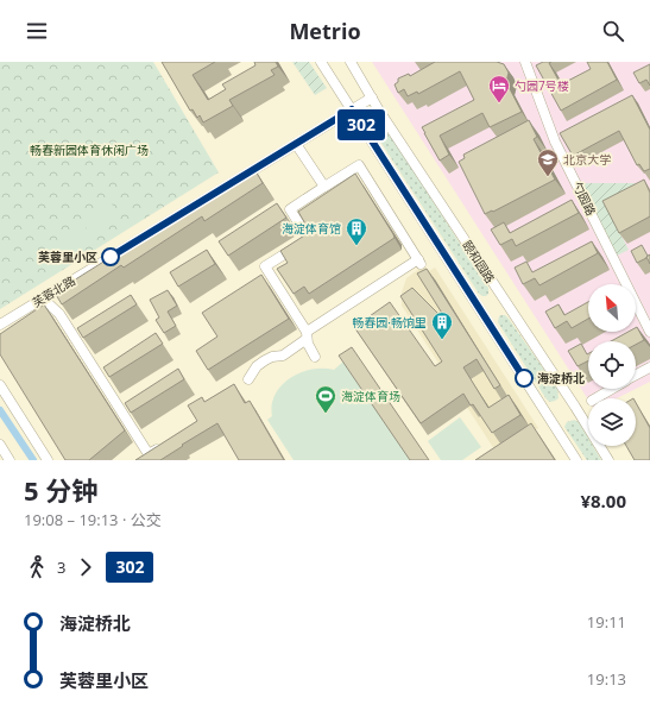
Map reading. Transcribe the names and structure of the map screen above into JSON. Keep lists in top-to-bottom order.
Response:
{
  "streets": {
    "street": ["勺园路", "颐和园路", "芙蓉北路"]
  },
  "crossings": [
    ["颐和园路", "芙蓉北路"]
  ],
  "parks": ["畅春新园体育休闲广场"],
  "places": {
    "hotel": ["勺园7号楼"],
    "school or university": ["北京大学"],
    "building": ["海淀体育馆", "畅春园·畅饷里"],
    "other": ["芙蓉里小区", "海淀桥北"],
    "sports": ["海淀体育场"]
  },
  "lines": ["bus line 302"],
  "north": "top left",
  "page": {
    "header": "Metrio",
    "on_map": "302",
    "heading": ["5 分钟", "19:08 – 19:13 · 公交", "¥8.00"],
    "legs": ["3", "302"],
    "list": [
      {
        "name": "海淀桥北",
        "value": "19:11"
      },
      {
        "name": "芙蓉里小区",
        "value": "19:13"
      }
    ]
  }
}
